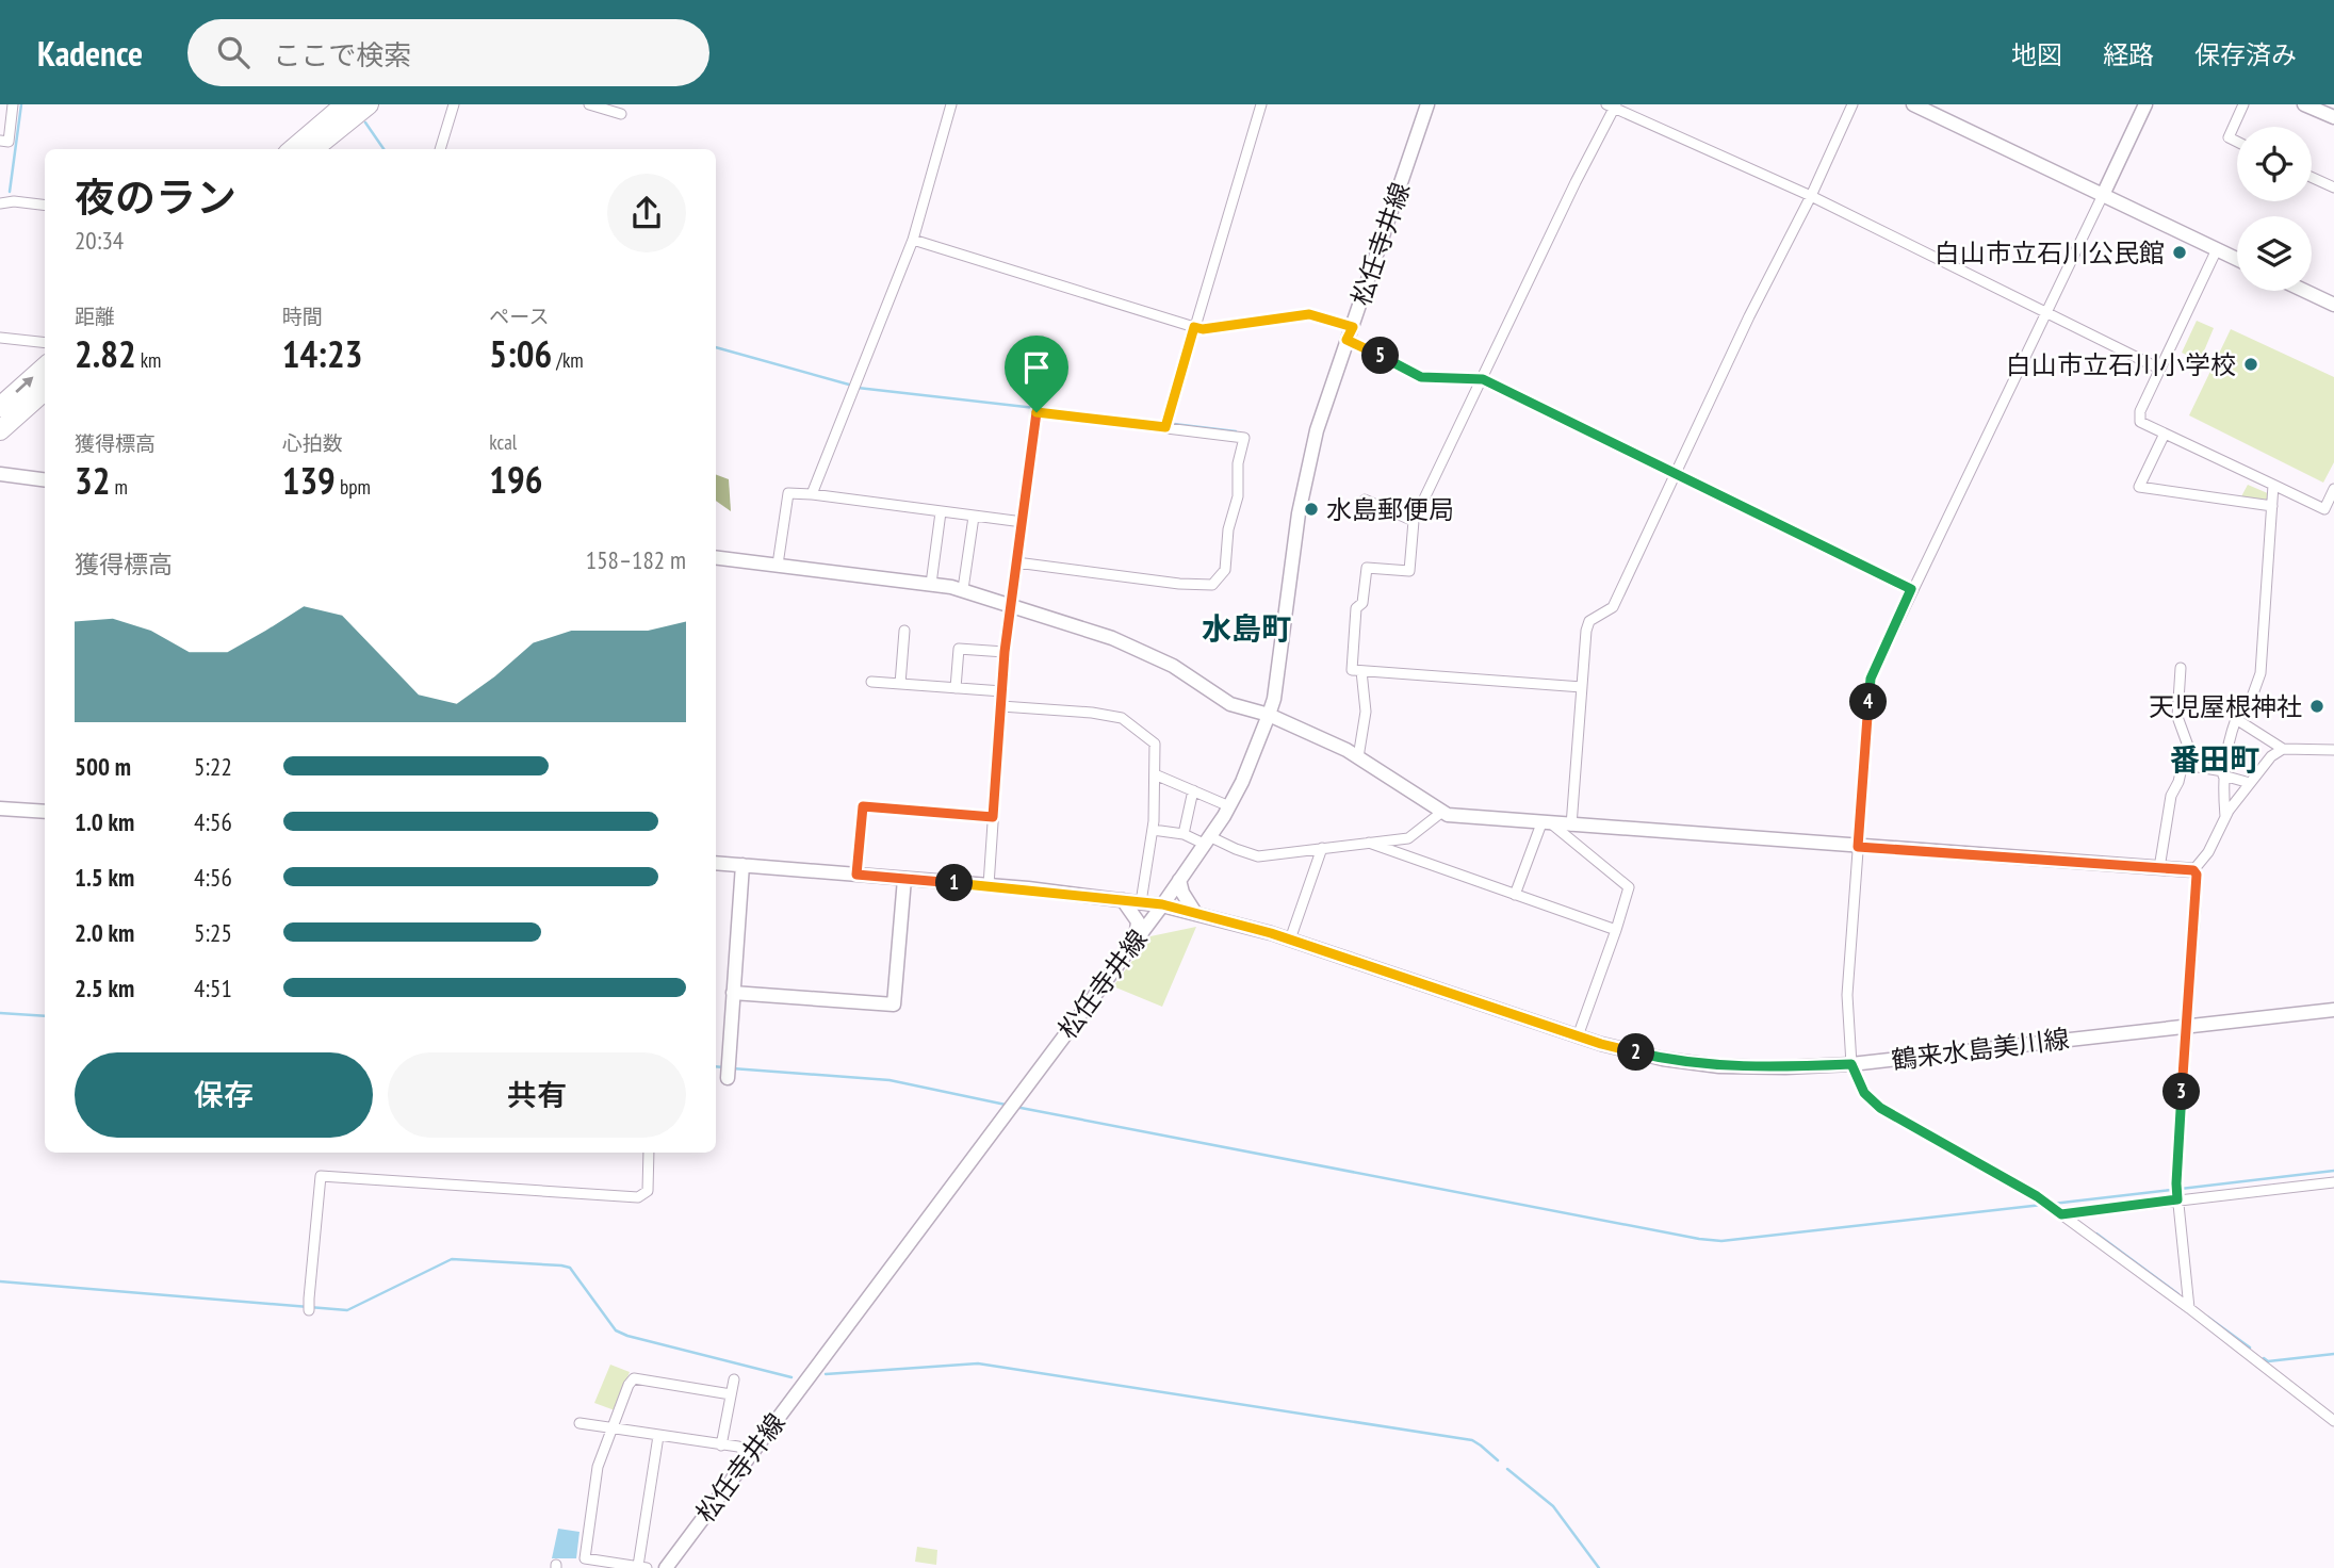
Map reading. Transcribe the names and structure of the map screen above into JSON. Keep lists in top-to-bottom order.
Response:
{
  "streets": {
    "main road": ["松任寺井線", "鶴来水島美川線"]
  },
  "crossings": [
    ["松任寺井線", "鶴来水島美川線"]
  ],
  "districts": ["水島町", "番田町"],
  "places": [
    "白山市立石川公民館",
    "白山市立石川小学校",
    "水島郵便局",
    "天児屋根神社"
  ],
  "page": {
    "header": "Kadence",
    "search": "ここで検索",
    "nav": ["地図", "経路", "保存済み"],
    "heading": ["夜のラン", "20:34"],
    "stats": [
      ["距離", "2.82 km"],
      ["時間", "14:23"],
      ["ペース", "5:06 /km"],
      ["獲得標高", "32 m"],
      ["心拍数", "139 bpm"],
      ["kcal", "196"]
    ],
    "pins": [
      "5",
      "4",
      "1",
      "2",
      "3"
    ],
    "chart": ["獲得標高", "158–182 m"],
    "list": [
      {
        "name": "500 m",
        "note": "5:22"
      },
      {
        "name": "1.0 km",
        "note": "4:56"
      },
      {
        "name": "1.5 km",
        "note": "4:56"
      },
      {
        "name": "2.0 km",
        "note": "5:25"
      },
      {
        "name": "2.5 km",
        "note": "4:51"
      }
    ],
    "buttons": ["保存", "共有"]
  }
}
